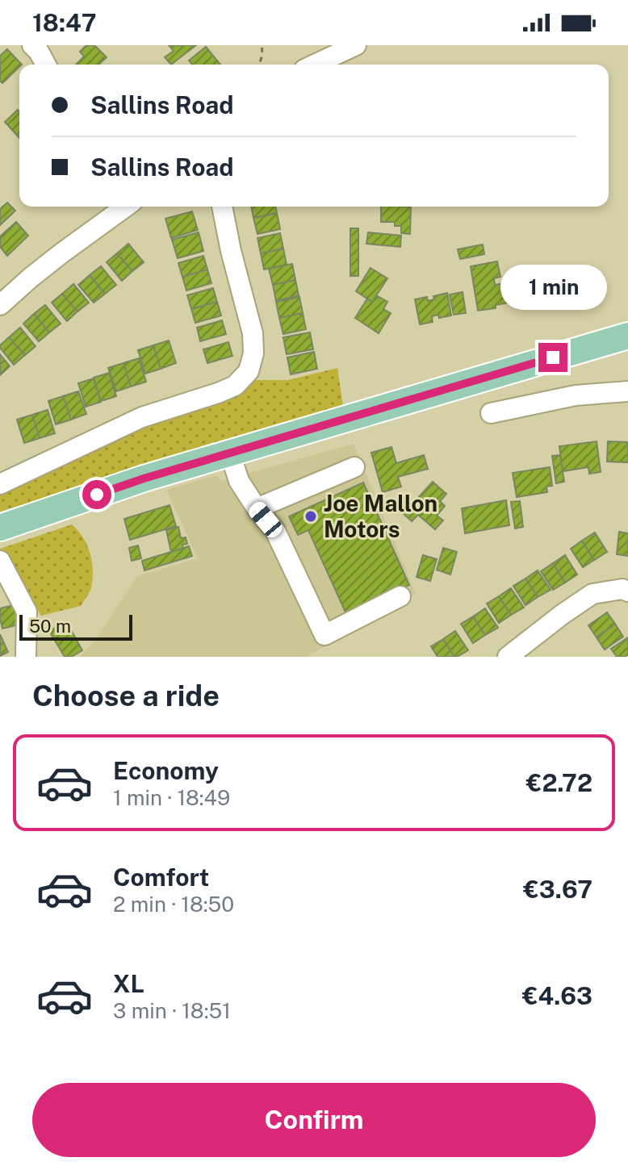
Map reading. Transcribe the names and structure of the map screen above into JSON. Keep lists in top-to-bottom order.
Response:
{
  "places": ["Joe Mallon Motors"],
  "scale_bar": "50 m",
  "page": {
    "status": "18:47",
    "banner": ["Sallins Road", "Sallins Road"],
    "bubble": "1 min",
    "scale": "50 m",
    "heading": "Choose a ride",
    "list": [
      {
        "name": "Economy",
        "note": "1 min · 18:49",
        "value": "€2.72"
      },
      {
        "name": "Comfort",
        "note": "2 min · 18:50",
        "value": "€3.67"
      },
      {
        "name": "XL",
        "note": "3 min · 18:51",
        "value": "€4.63"
      }
    ],
    "buttons": "Confirm"
  }
}
